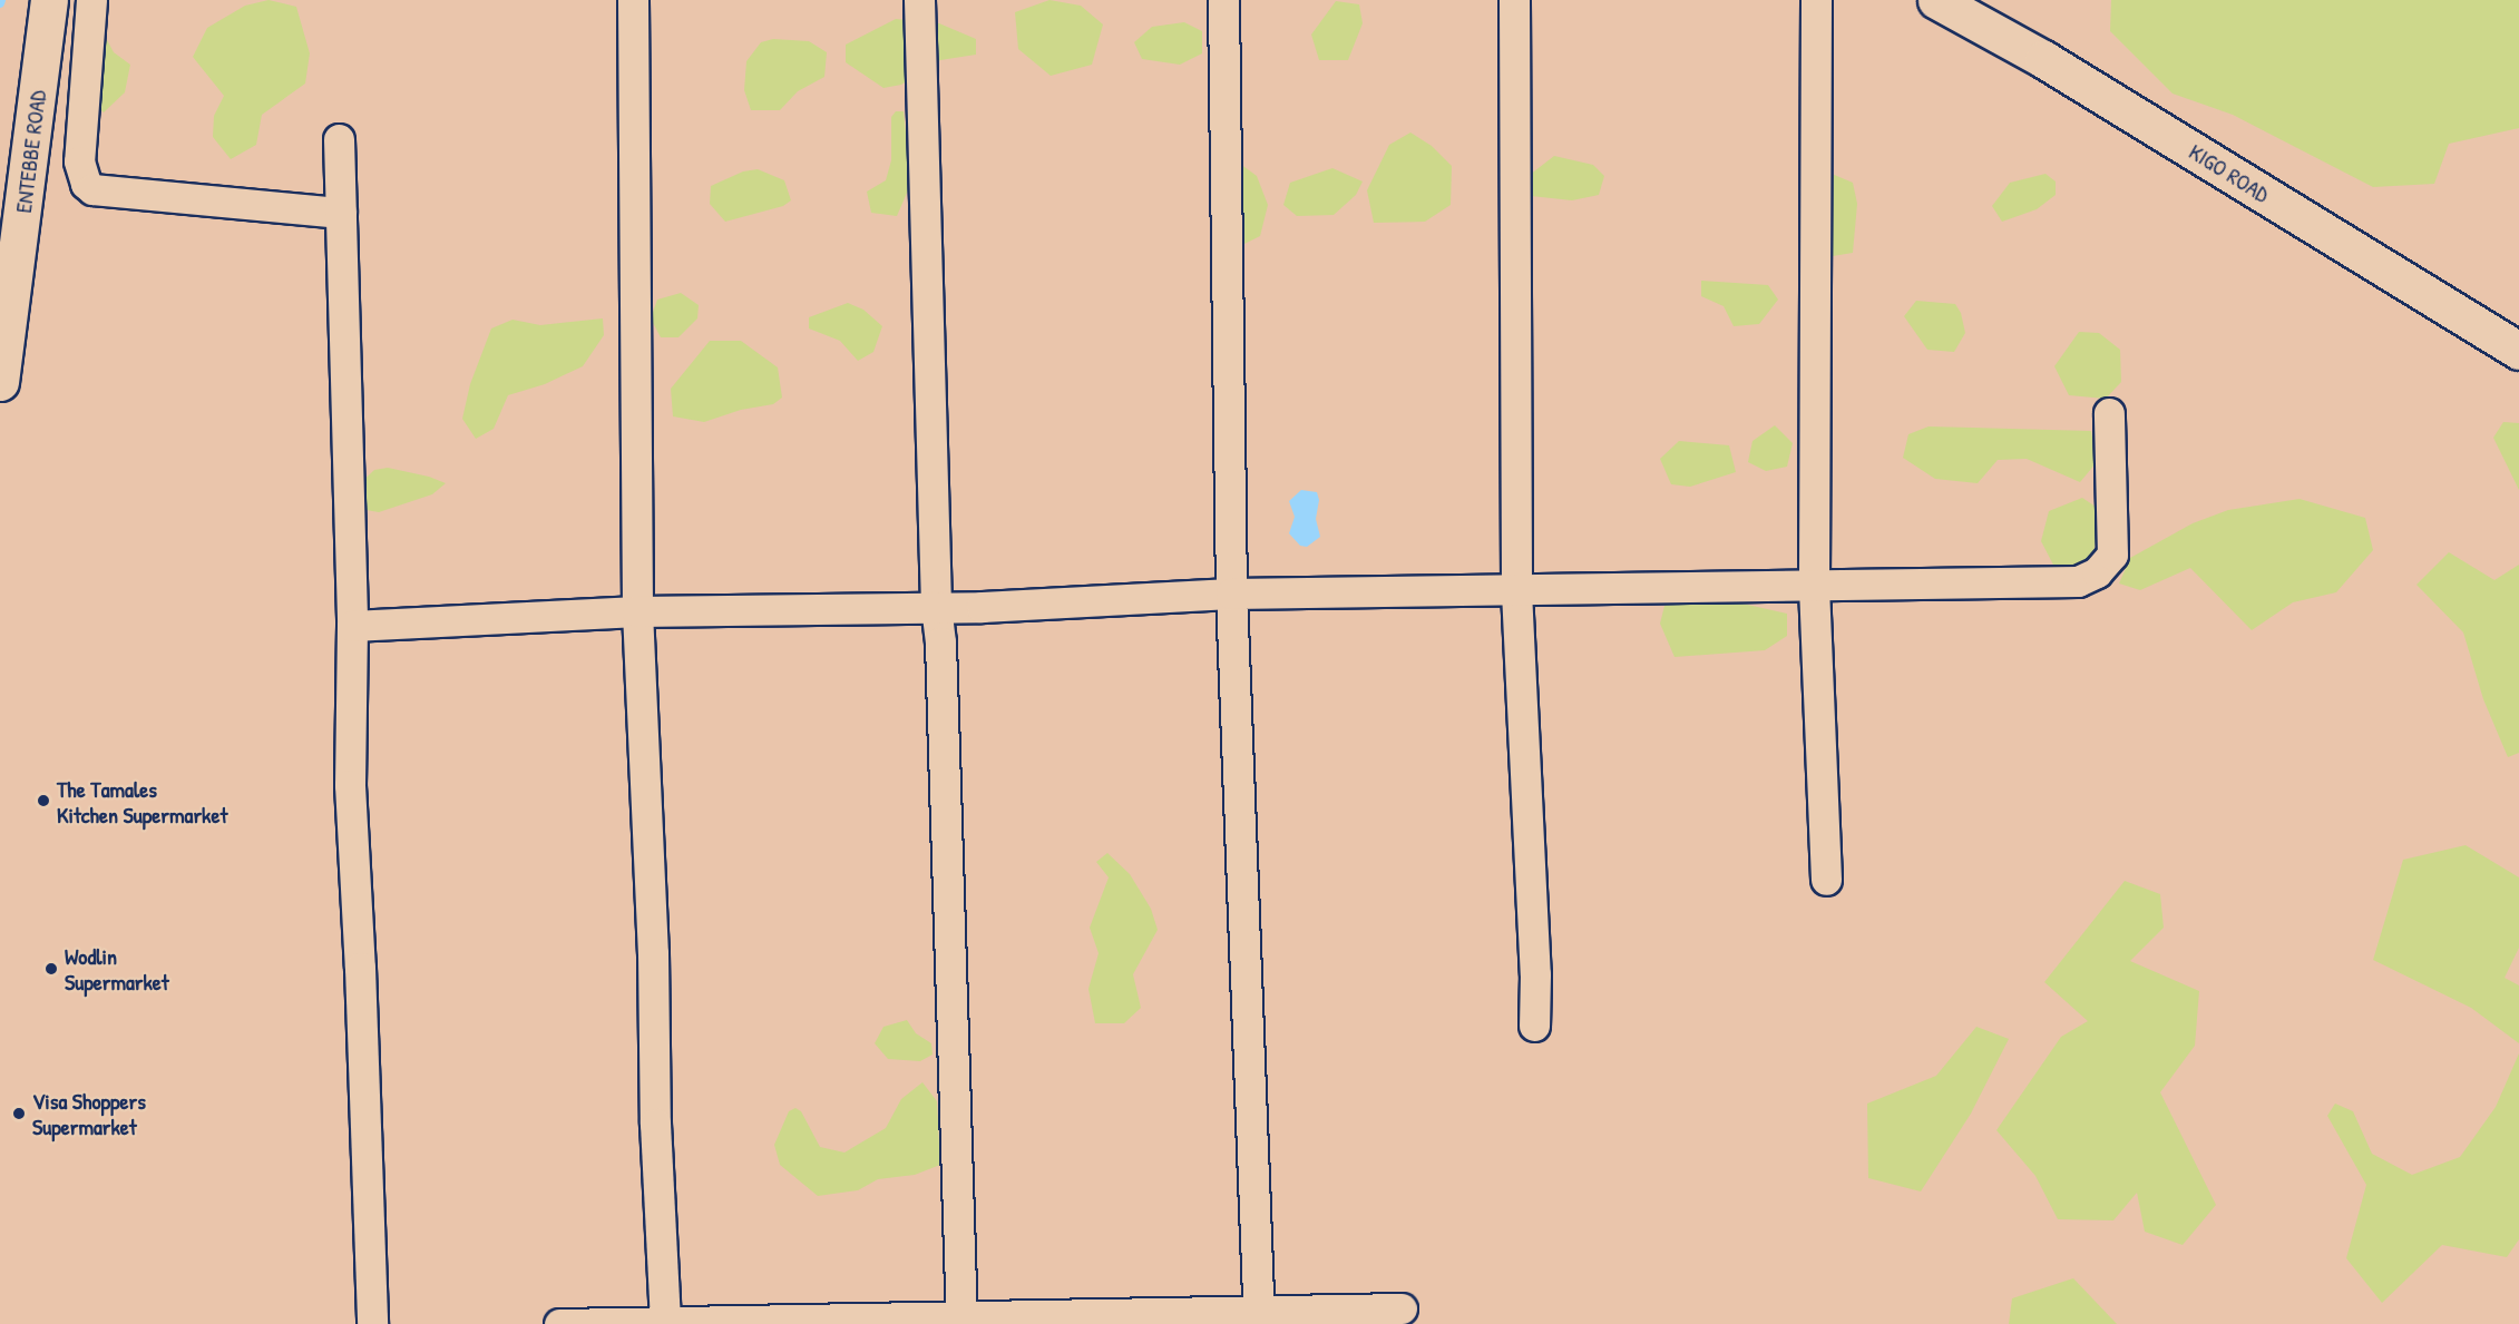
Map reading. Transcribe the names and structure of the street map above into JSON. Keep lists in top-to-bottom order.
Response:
{
  "streets": {
    "street": ["ENTEBBE ROAD", "KIGO ROAD"]
  },
  "places": ["The Tamales Kitchen Supermarket", "Wodlin Supermarket", "Visa Shoppers Supermarket"]
}
